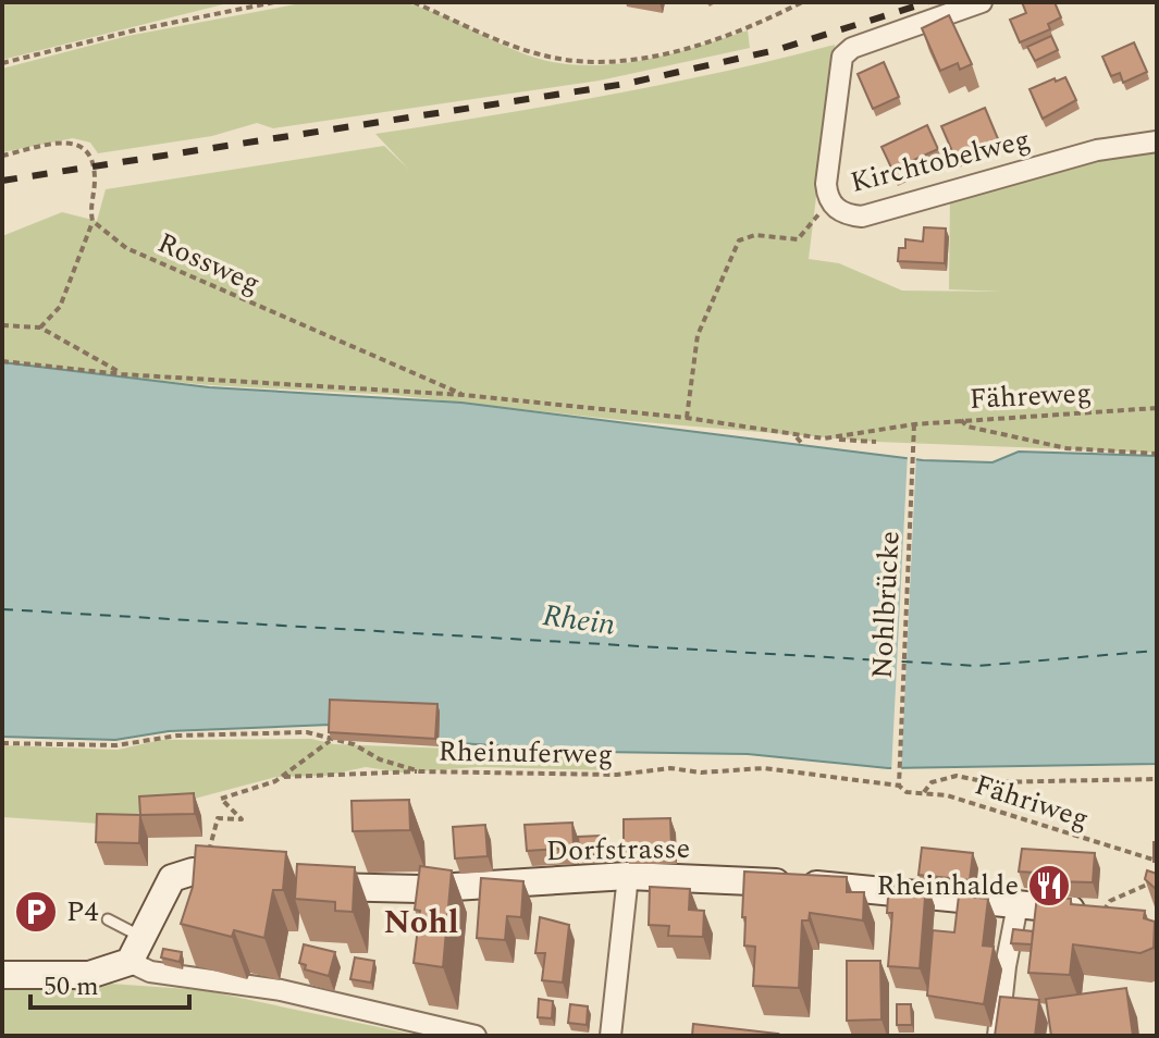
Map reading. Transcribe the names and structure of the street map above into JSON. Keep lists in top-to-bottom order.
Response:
{
  "streets": {
    "street": ["Kirchtobelweg", "Dorfstrasse"],
    "path": [
      "Rossweg",
      "Fähreweg",
      "Nohlbrücke",
      "Rheinuferweg",
      "Fähriweg"
    ]
  },
  "crossings": [
    ["Fähreweg", "Nohlbrücke"],
    ["Nohlbrücke", "Rheinuferweg"],
    ["Nohlbrücke", "Fähriweg"],
    ["Rheinuferweg", "Fähriweg"]
  ],
  "districts": ["Nohl"],
  "water": ["Rhein"],
  "places": {
    "restaurant": ["Rheinhalde"],
    "parking": ["P4"]
  },
  "scale_bar": "50 m"
}
